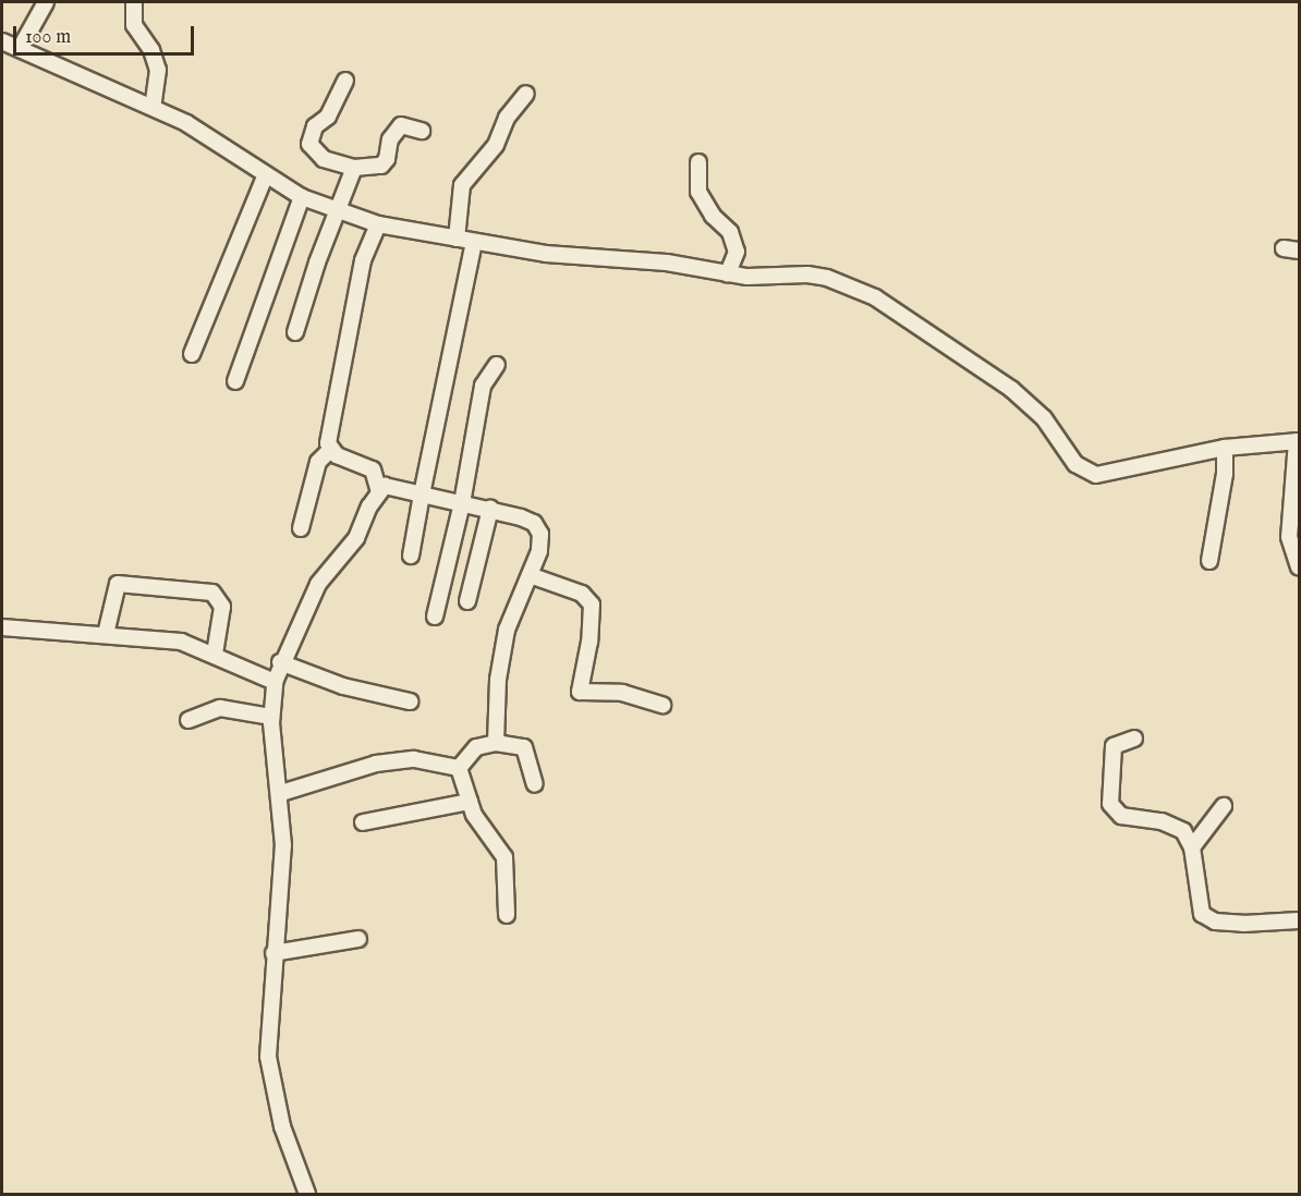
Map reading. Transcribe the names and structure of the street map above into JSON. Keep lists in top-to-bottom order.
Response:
{
  "scale_bar": "100 m"
}
